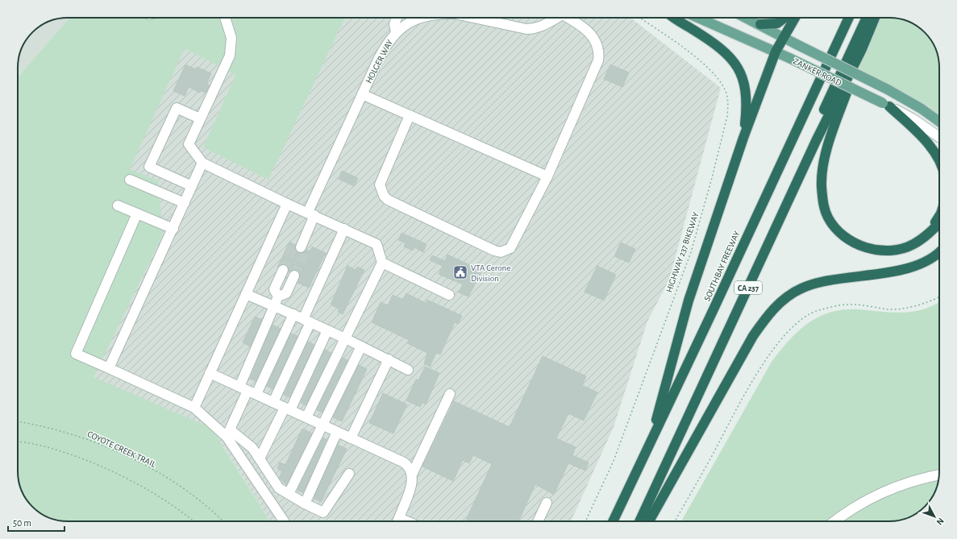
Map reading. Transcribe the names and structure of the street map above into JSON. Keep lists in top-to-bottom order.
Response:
{
  "streets": {
    "highway": ["SOUTHBAY FREEWAY", "CA 237"],
    "main road": ["ZANKER ROAD"],
    "street": ["HOLGER WAY"],
    "path": ["HIGHWAY 237 BIKEWAY", "COYOTE CREEK TRAIL"]
  },
  "places": {
    "public building": ["VTA Cerone Division"]
  },
  "scale_bar": "50 m",
  "north": "bottom right"
}
